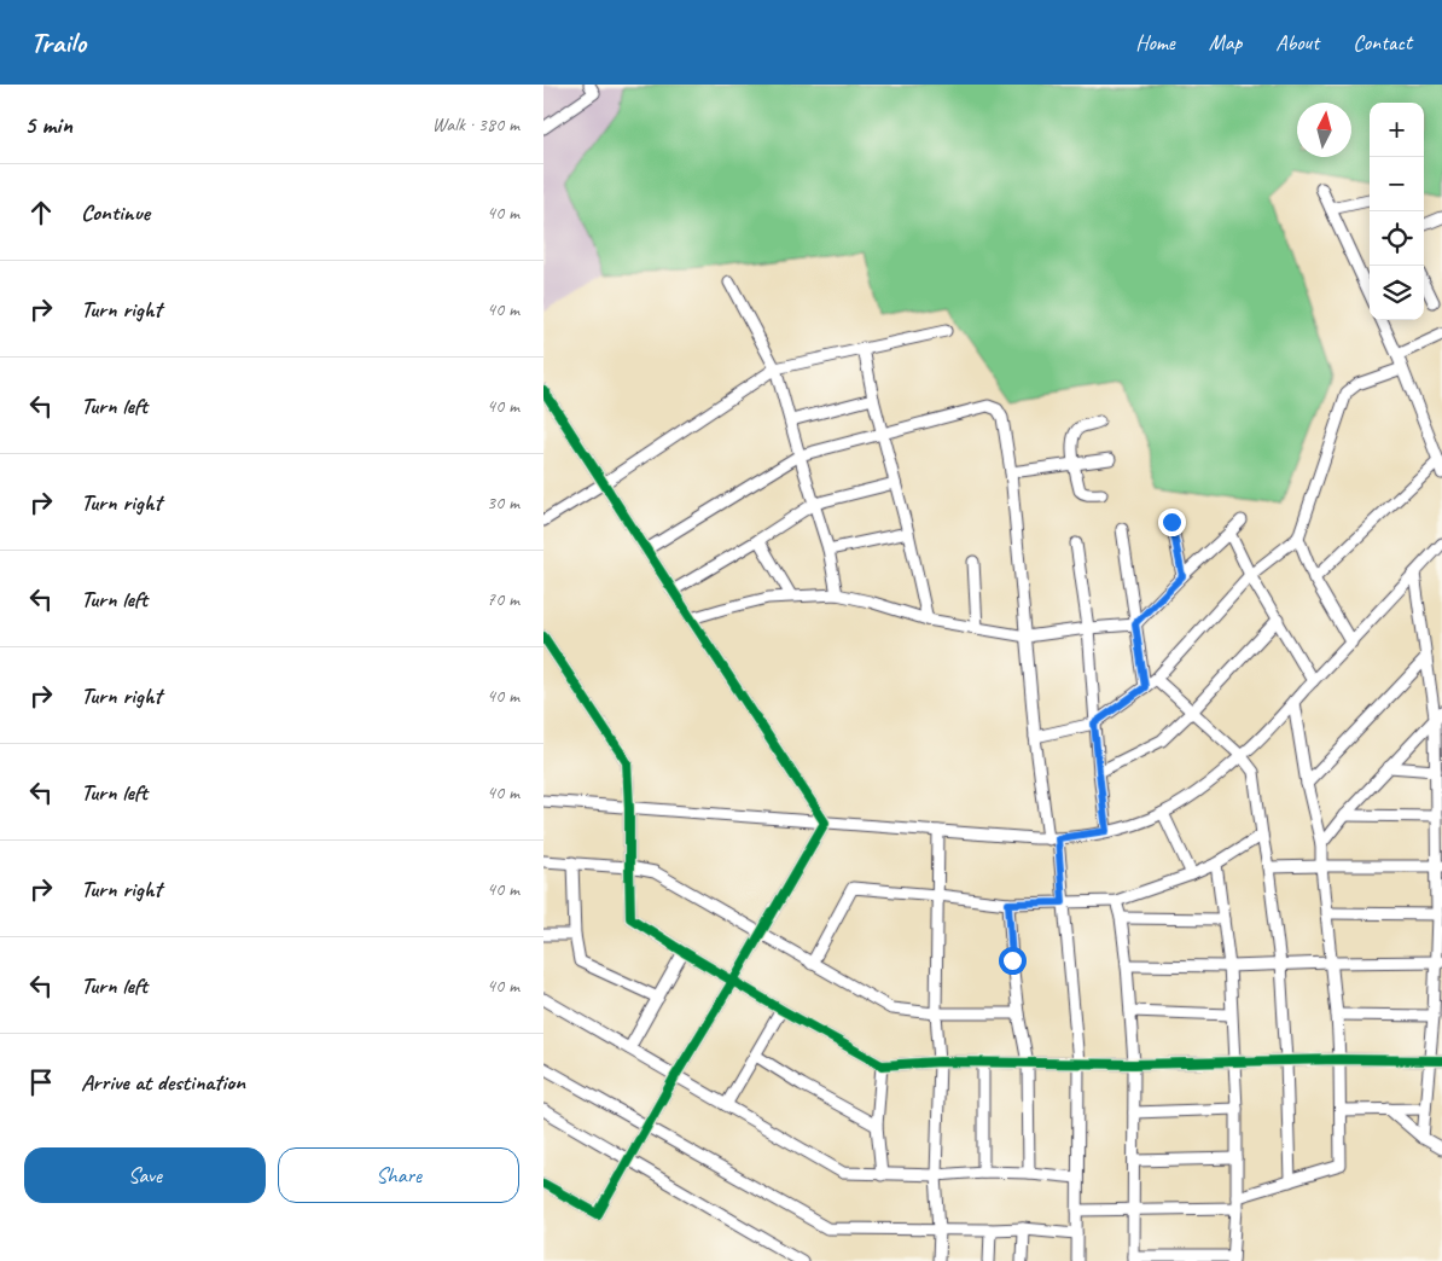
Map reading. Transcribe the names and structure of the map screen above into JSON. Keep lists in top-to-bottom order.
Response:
{
  "north": "top",
  "page": {
    "header": "Trailo",
    "nav": [
      "Home",
      "Map",
      "About",
      "Contact"
    ],
    "heading": ["5 min", "Walk · 380 m"],
    "map_buttons": ["+", "−"],
    "list": [
      ["Continue", "40 m"],
      ["Turn right", "40 m"],
      ["Turn left", "40 m"],
      ["Turn right", "30 m"],
      ["Turn left", "70 m"],
      ["Turn right", "40 m"],
      ["Turn left", "40 m"],
      ["Turn right", "40 m"],
      ["Turn left", "40 m"],
      "Arrive at destination"
    ],
    "buttons": ["Save", "Share"]
  }
}
